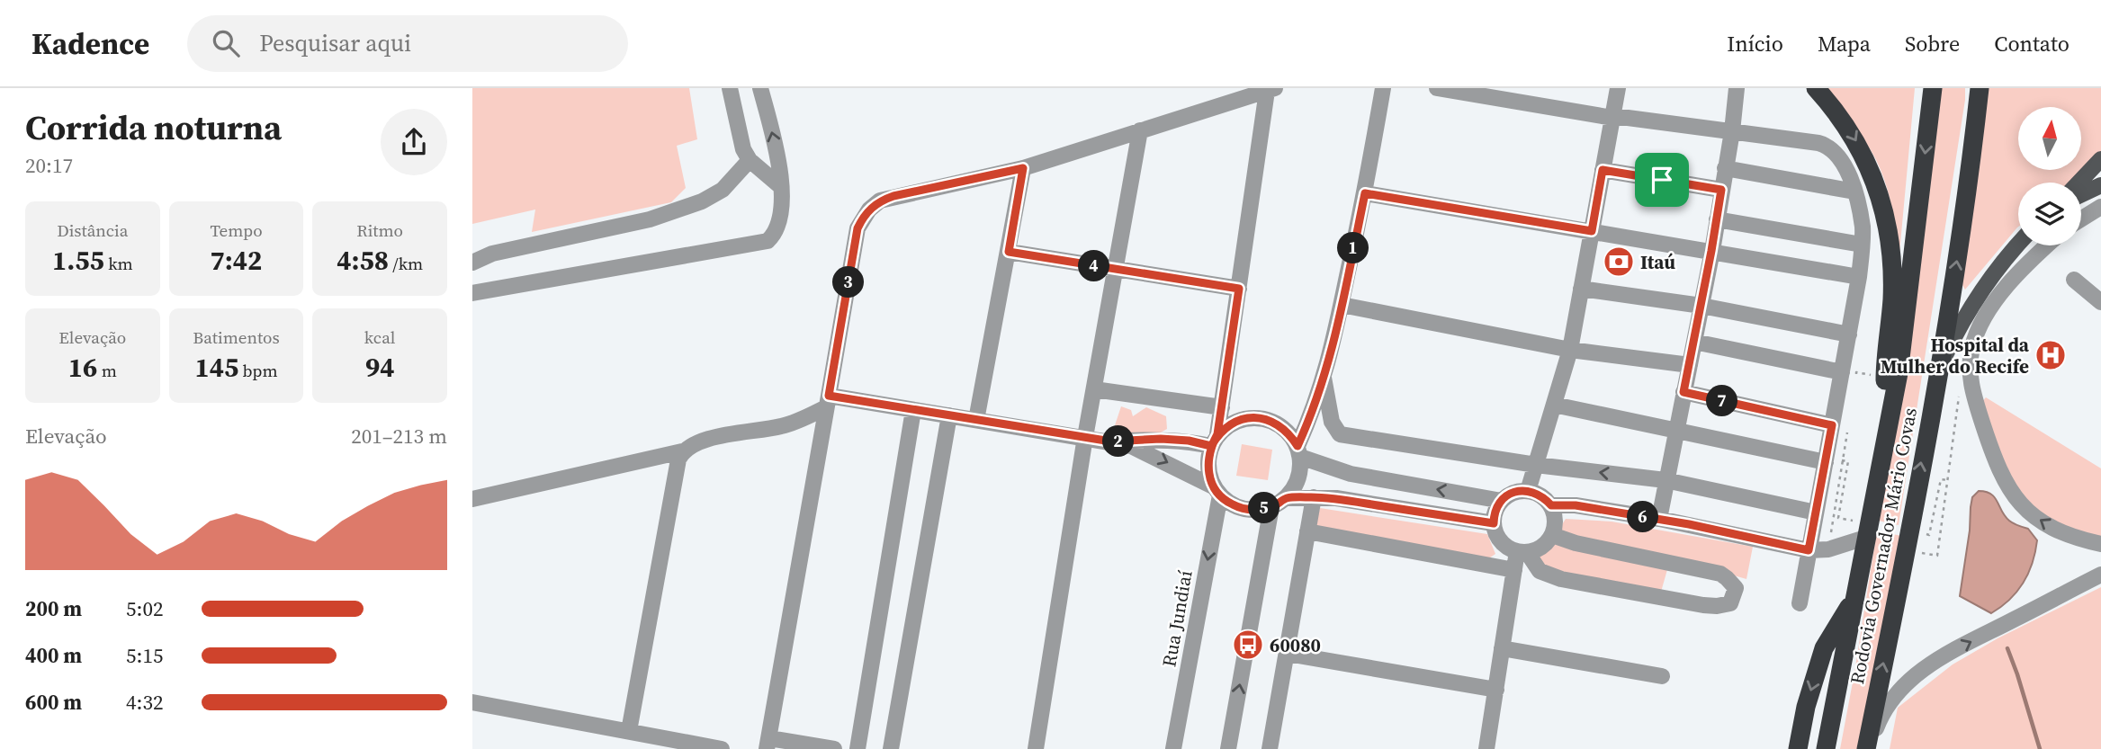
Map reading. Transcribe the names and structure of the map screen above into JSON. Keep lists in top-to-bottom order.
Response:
{
  "streets": {
    "highway": ["Rodovia Governador Mário Covas"],
    "street": ["Rua Jundiaí"]
  },
  "places": {
    "bank": ["Itaú"],
    "hospital": ["Hospital da Mulher do Recife"],
    "bus stop": ["60080"]
  },
  "north": "top",
  "page": {
    "header": "Kadence",
    "search": "Pesquisar aqui",
    "nav": [
      "Início",
      "Mapa",
      "Sobre",
      "Contato"
    ],
    "heading": ["Corrida noturna", "20:17"],
    "stats": [
      ["Distância", "1.55 km"],
      ["Tempo", "7:42"],
      ["Ritmo", "4:58 /km"],
      ["Elevação", "16 m"],
      ["Batimentos", "145 bpm"],
      ["kcal", "94"]
    ],
    "pins": [
      "1",
      "4",
      "3",
      "7",
      "2",
      "5",
      "6"
    ],
    "chart": ["Elevação", "201–213 m"],
    "list": [
      {
        "name": "200 m",
        "note": "5:02"
      },
      {
        "name": "400 m",
        "note": "5:15"
      },
      {
        "name": "600 m",
        "note": "4:32"
      }
    ]
  }
}
